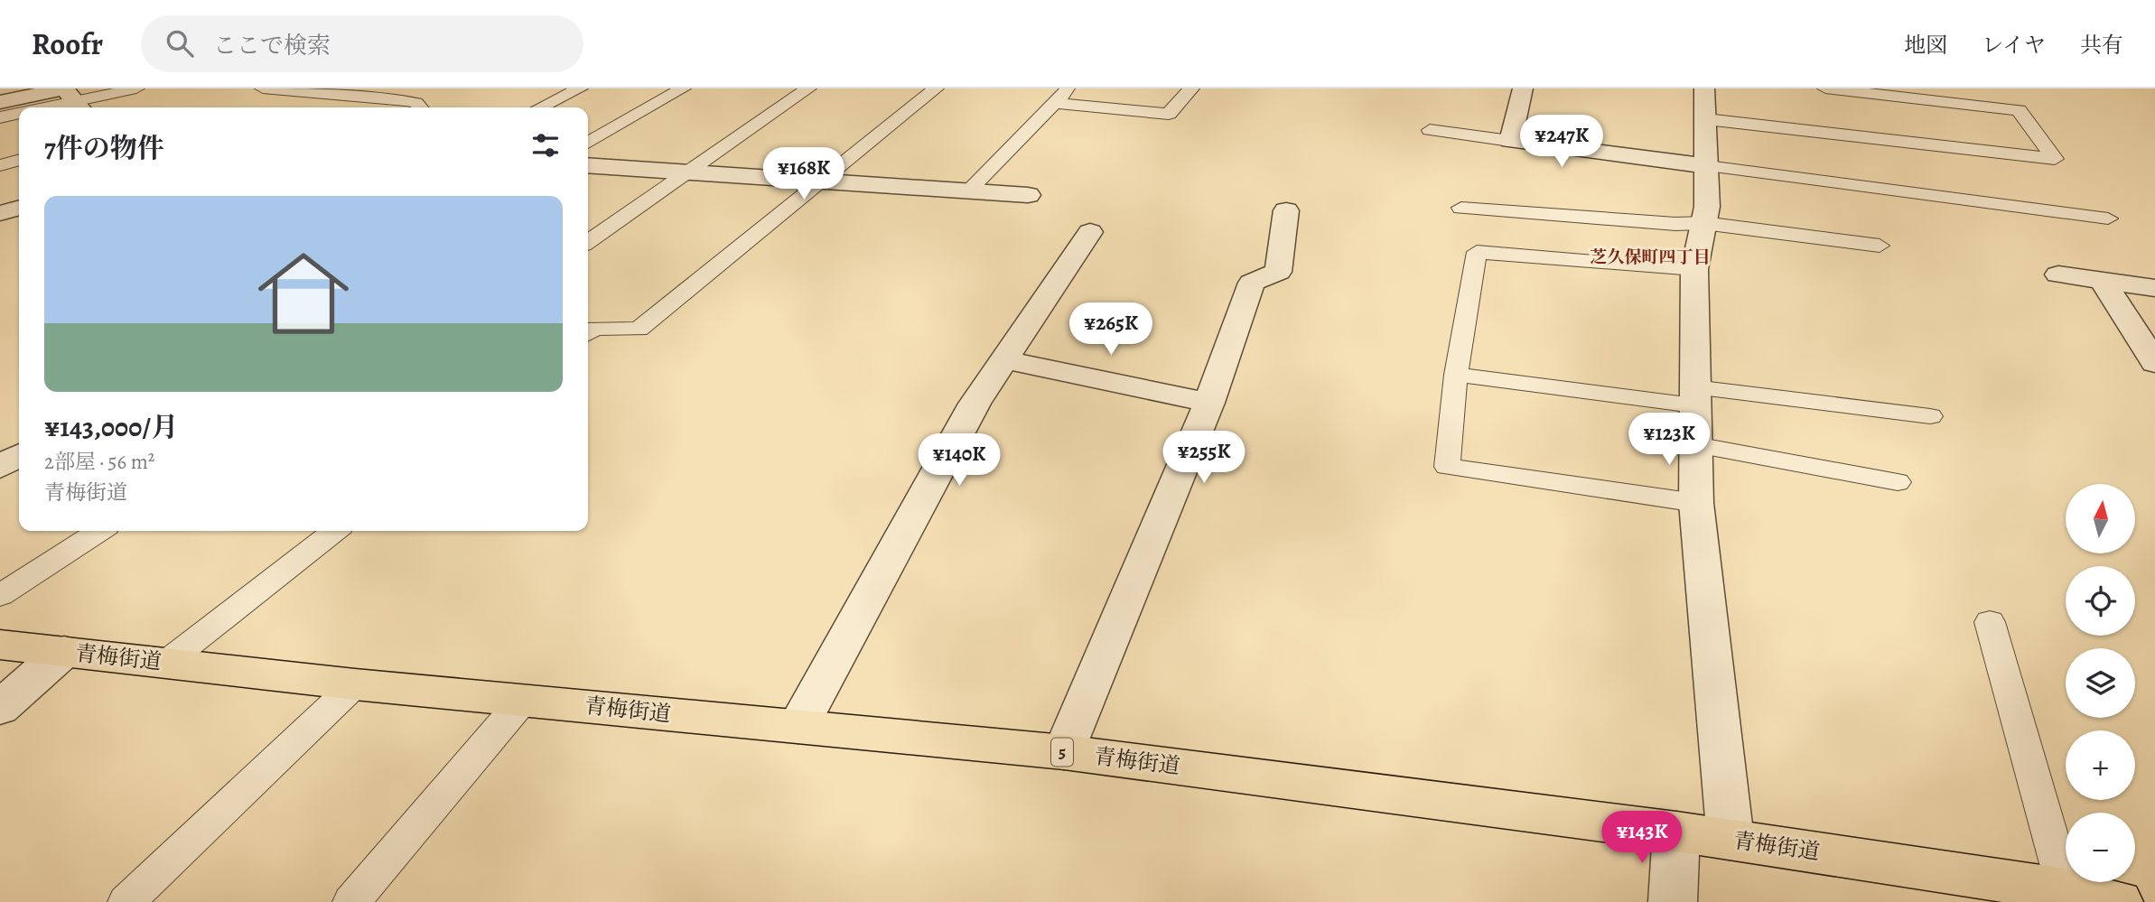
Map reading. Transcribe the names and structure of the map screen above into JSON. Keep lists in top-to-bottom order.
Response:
{
  "streets": {
    "main road": ["青梅街道", "5"]
  },
  "districts": ["芝久保町四丁目"],
  "north": "top",
  "page": {
    "header": "Roofr",
    "search": "ここで検索",
    "nav": ["地図", "レイヤ", "共有"],
    "heading": "7件の物件",
    "price": [
      "¥247K",
      "¥168K",
      "¥265K",
      "¥123K",
      "¥255K",
      "¥140K",
      "¥143K"
    ],
    "list": [
      {
        "name": "¥143,000/月",
        "note": "2部屋 · 56 m² · 青梅街道"
      }
    ],
    "map_buttons": ["+", "−"]
  }
}
